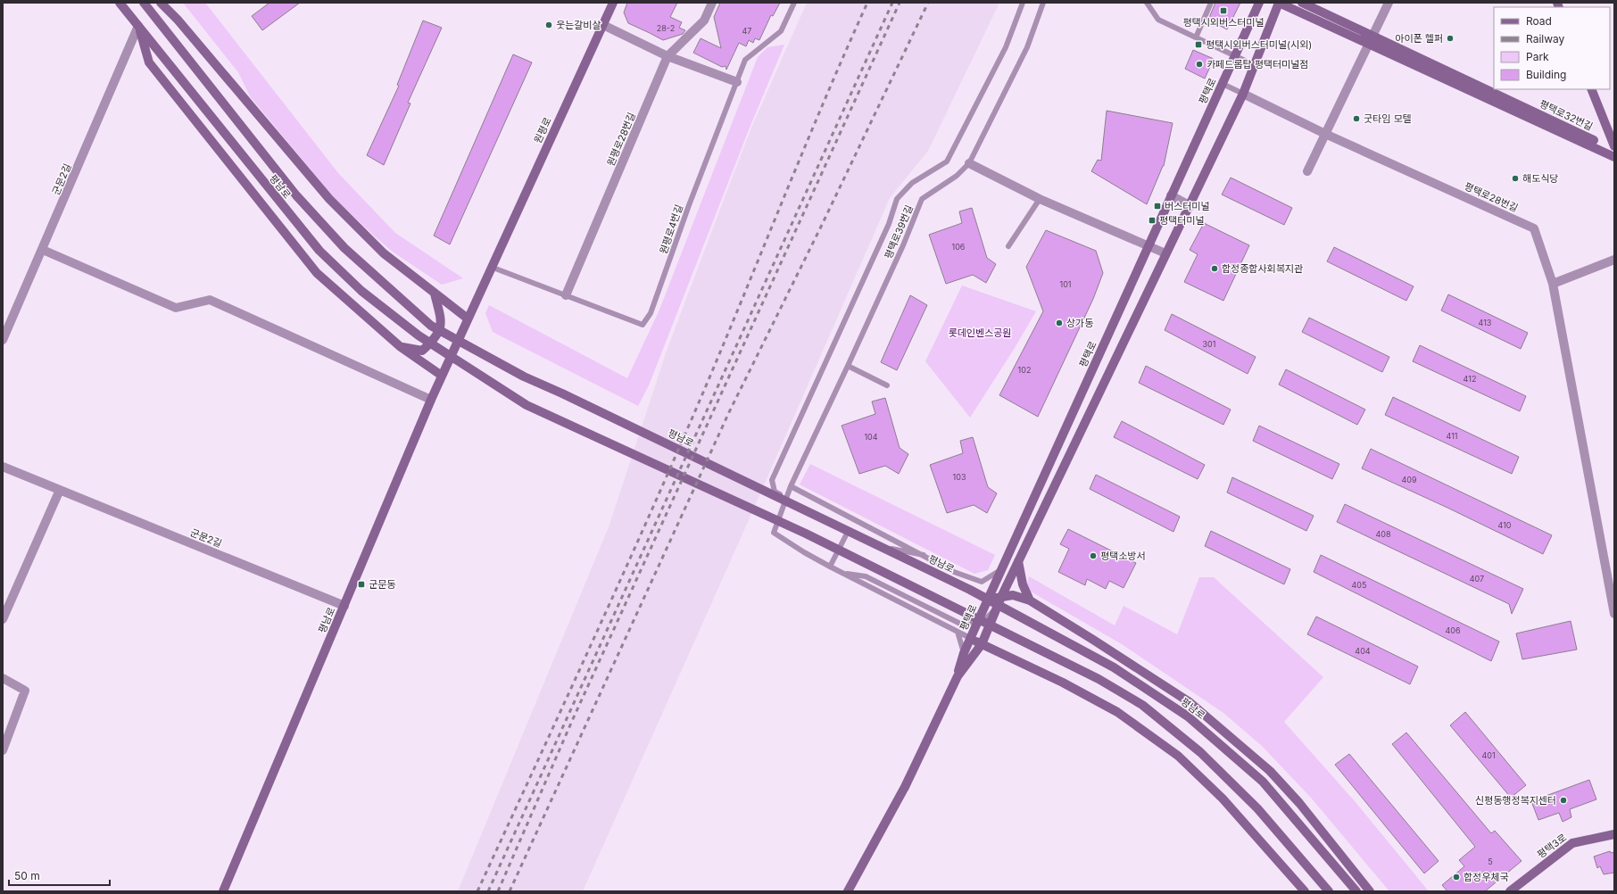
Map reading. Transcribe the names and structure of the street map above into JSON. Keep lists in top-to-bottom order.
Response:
{
  "streets": {
    "main road": [
      "평택로",
      "평택로32번길",
      "원평로",
      "평남로",
      "평택3로"
    ],
    "street": ["원평로28번길", "군문2길", "평택로28번길"],
    "lane": ["원평로4번길", "평택로39번길"]
  },
  "crossings": [
    ["원평로", "평남로"],
    ["원평로", "원평로4번길"],
    ["원평로28번길", "원평로4번길"],
    ["군문2길", "평남로"],
    ["평남로", "원평로4번길"]
  ],
  "parks": ["롯데인벤스공원"],
  "places": {
    "transit": [
      "평택시외버스터미널",
      "평택시외버스터미널(시외)",
      "버스터미널",
      "평택터미널",
      "군문동"
    ],
    "other": [
      "웃는갈비살",
      "아이폰 헬퍼",
      "카페드롭탑 평택터미널점",
      "굿타임 모텔",
      "해도식당",
      "합정종합사회복지관",
      "상가동",
      "평택소방서",
      "신평동행정복지센터",
      "합정우체국"
    ]
  },
  "house_numbers": [
    "28-2",
    "47",
    "106",
    "101",
    "413",
    "301",
    "102",
    "412",
    "411",
    "104",
    "103",
    "409",
    "410",
    "408",
    "407",
    "405",
    "406",
    "404",
    "401",
    "5"
  ],
  "legend": [
    "Road",
    "Railway",
    "Park",
    "Building"
  ],
  "scale_bar": "50 m"
}
